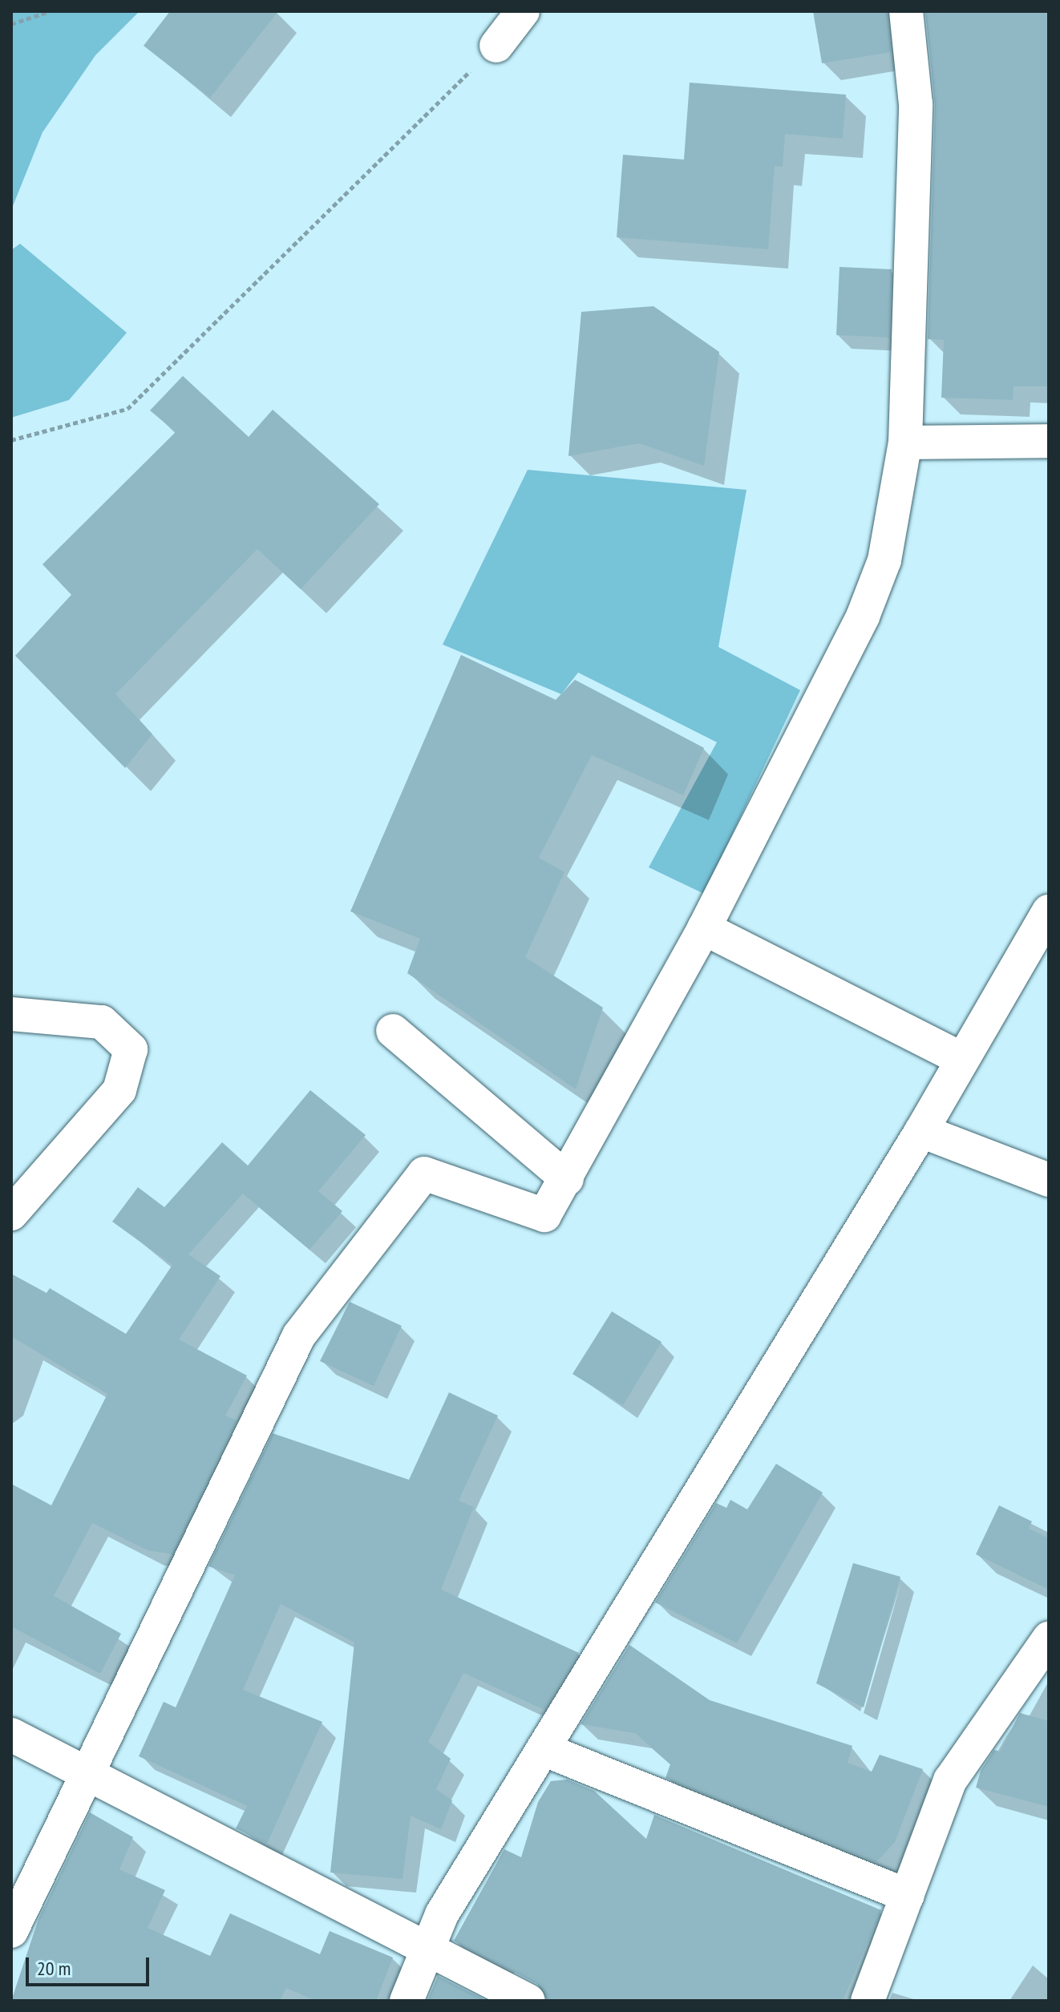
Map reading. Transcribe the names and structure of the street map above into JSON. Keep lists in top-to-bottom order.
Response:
{
  "scale_bar": "20 m"
}
